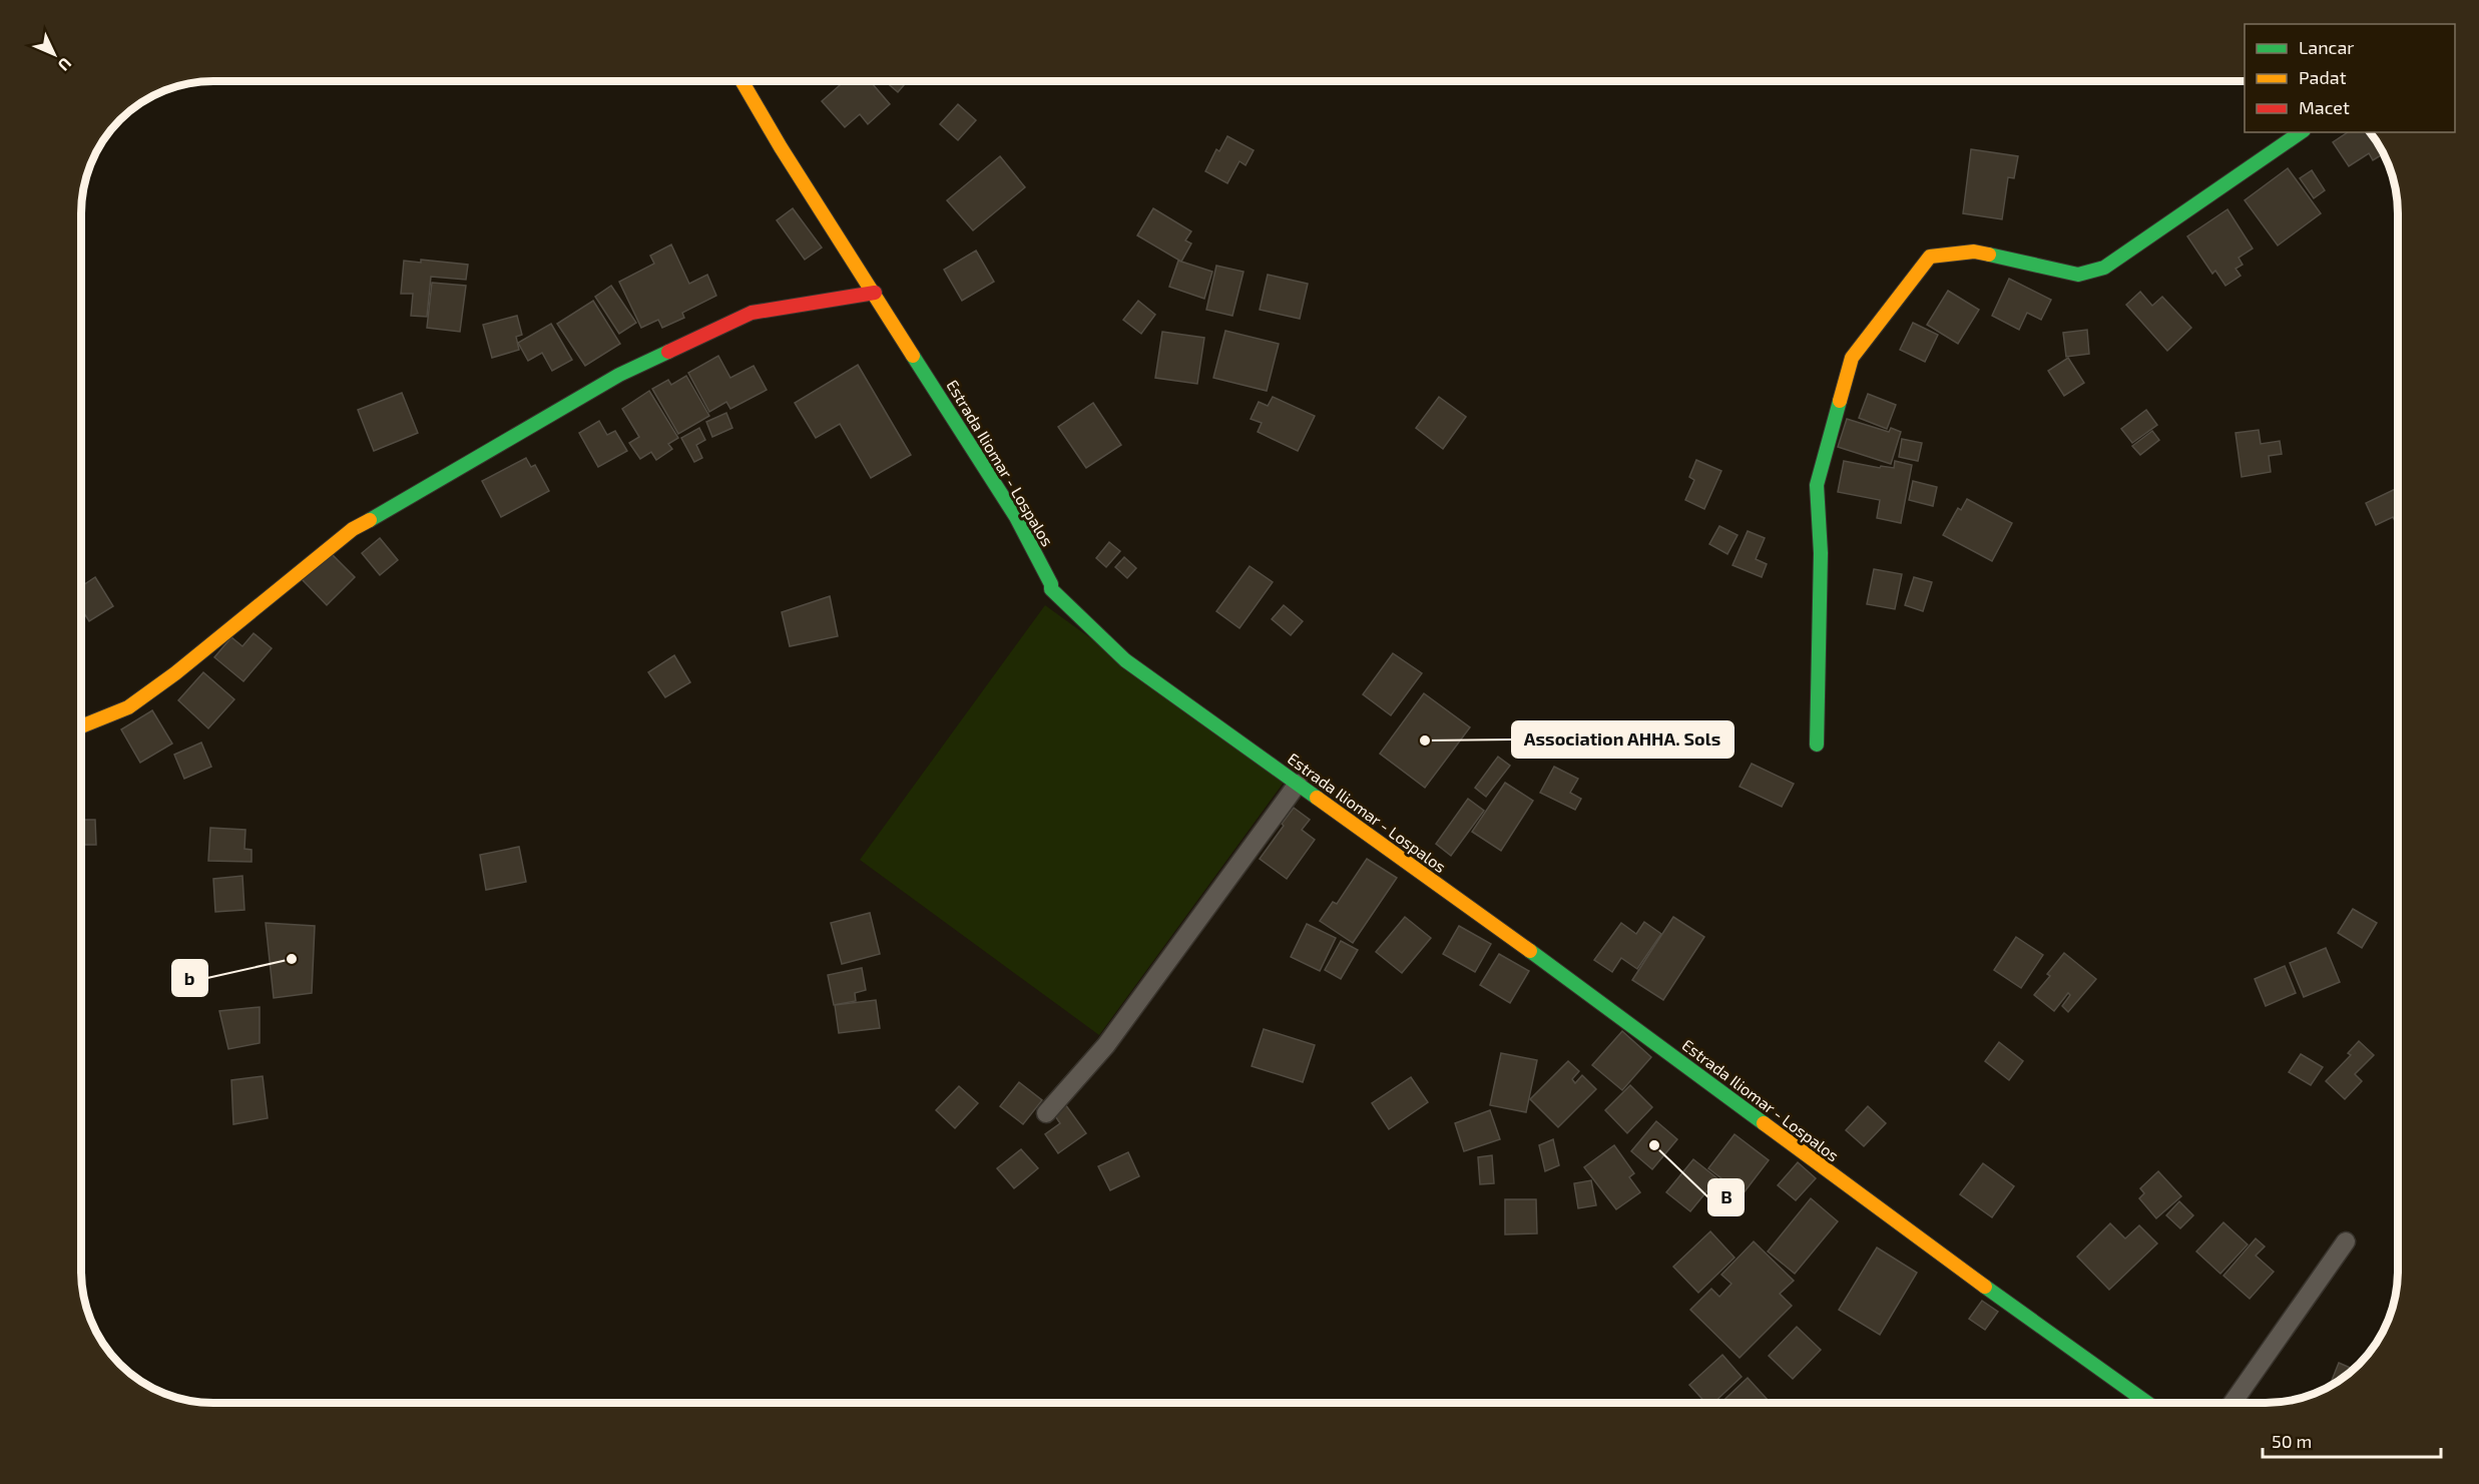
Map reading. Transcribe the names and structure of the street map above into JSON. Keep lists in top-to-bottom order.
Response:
{
  "streets": {
    "street": ["Estrada Iliomar - Lospalos"]
  },
  "places": ["Association AHHA. Sols", "b", "B"],
  "legend": ["Lancar", "Padat", "Macet"],
  "scale_bar": "50 m",
  "north": "bottom right"
}
